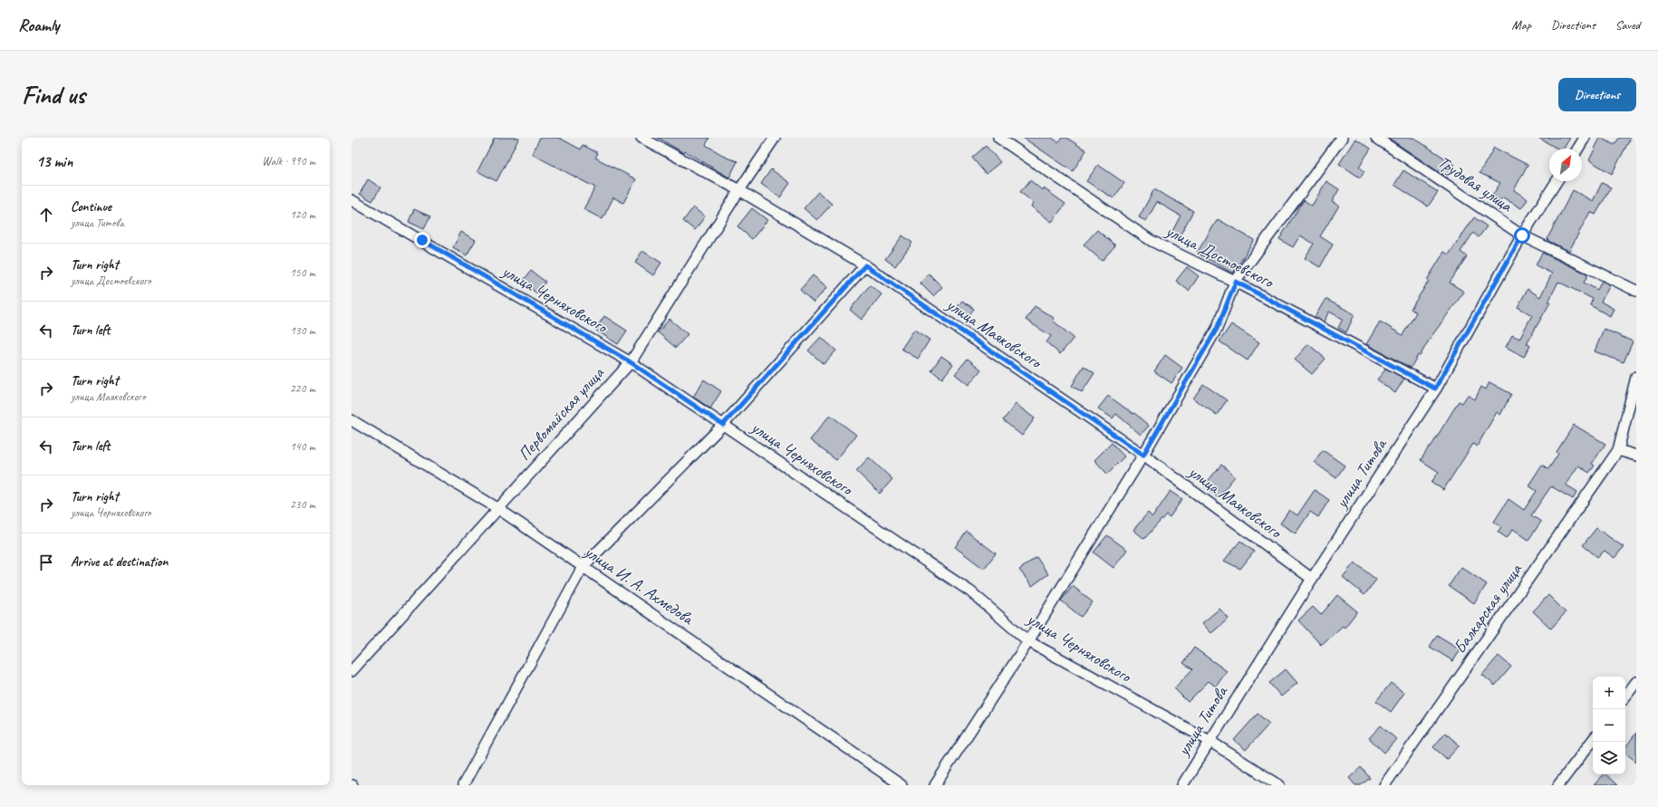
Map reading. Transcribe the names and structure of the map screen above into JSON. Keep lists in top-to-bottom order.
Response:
{
  "streets": {
    "street": [
      "Трудовая улица",
      "улица Достоевского",
      "улица Черняховского",
      "улица Маяковского",
      "Первомайская улица",
      "улица Титова",
      "улица И. А. Ахмедова",
      "Балкарская улица"
    ]
  },
  "crossings": [
    ["Трудовая улица", "улица Титова"],
    ["улица Достоевского", "улица Титова"],
    ["улица Черняховского", "Первомайская улица"],
    ["улица Черняховского", "улица Титова"],
    ["улица Маяковского", "Первомайская улица"],
    ["улица Маяковского", "улица Титова"],
    ["Первомайская улица", "улица И. А. Ахмедова"]
  ],
  "north": "top right",
  "page": {
    "header": "Roamly",
    "nav": ["Map", "Directions", "Saved"],
    "buttons": "Directions",
    "title": "Find us",
    "heading": ["13 min", "Walk · 990 m"],
    "list": [
      ["Continue", "улица Титова", "120 m"],
      ["Turn right", "улица Достоевского", "150 m"],
      ["Turn left", "130 m"],
      ["Turn right", "улица Маяковского", "220 m"],
      ["Turn left", "140 m"],
      ["Turn right", "улица Черняховского", "230 m"],
      "Arrive at destination"
    ],
    "map_buttons": ["+", "−"]
  }
}
